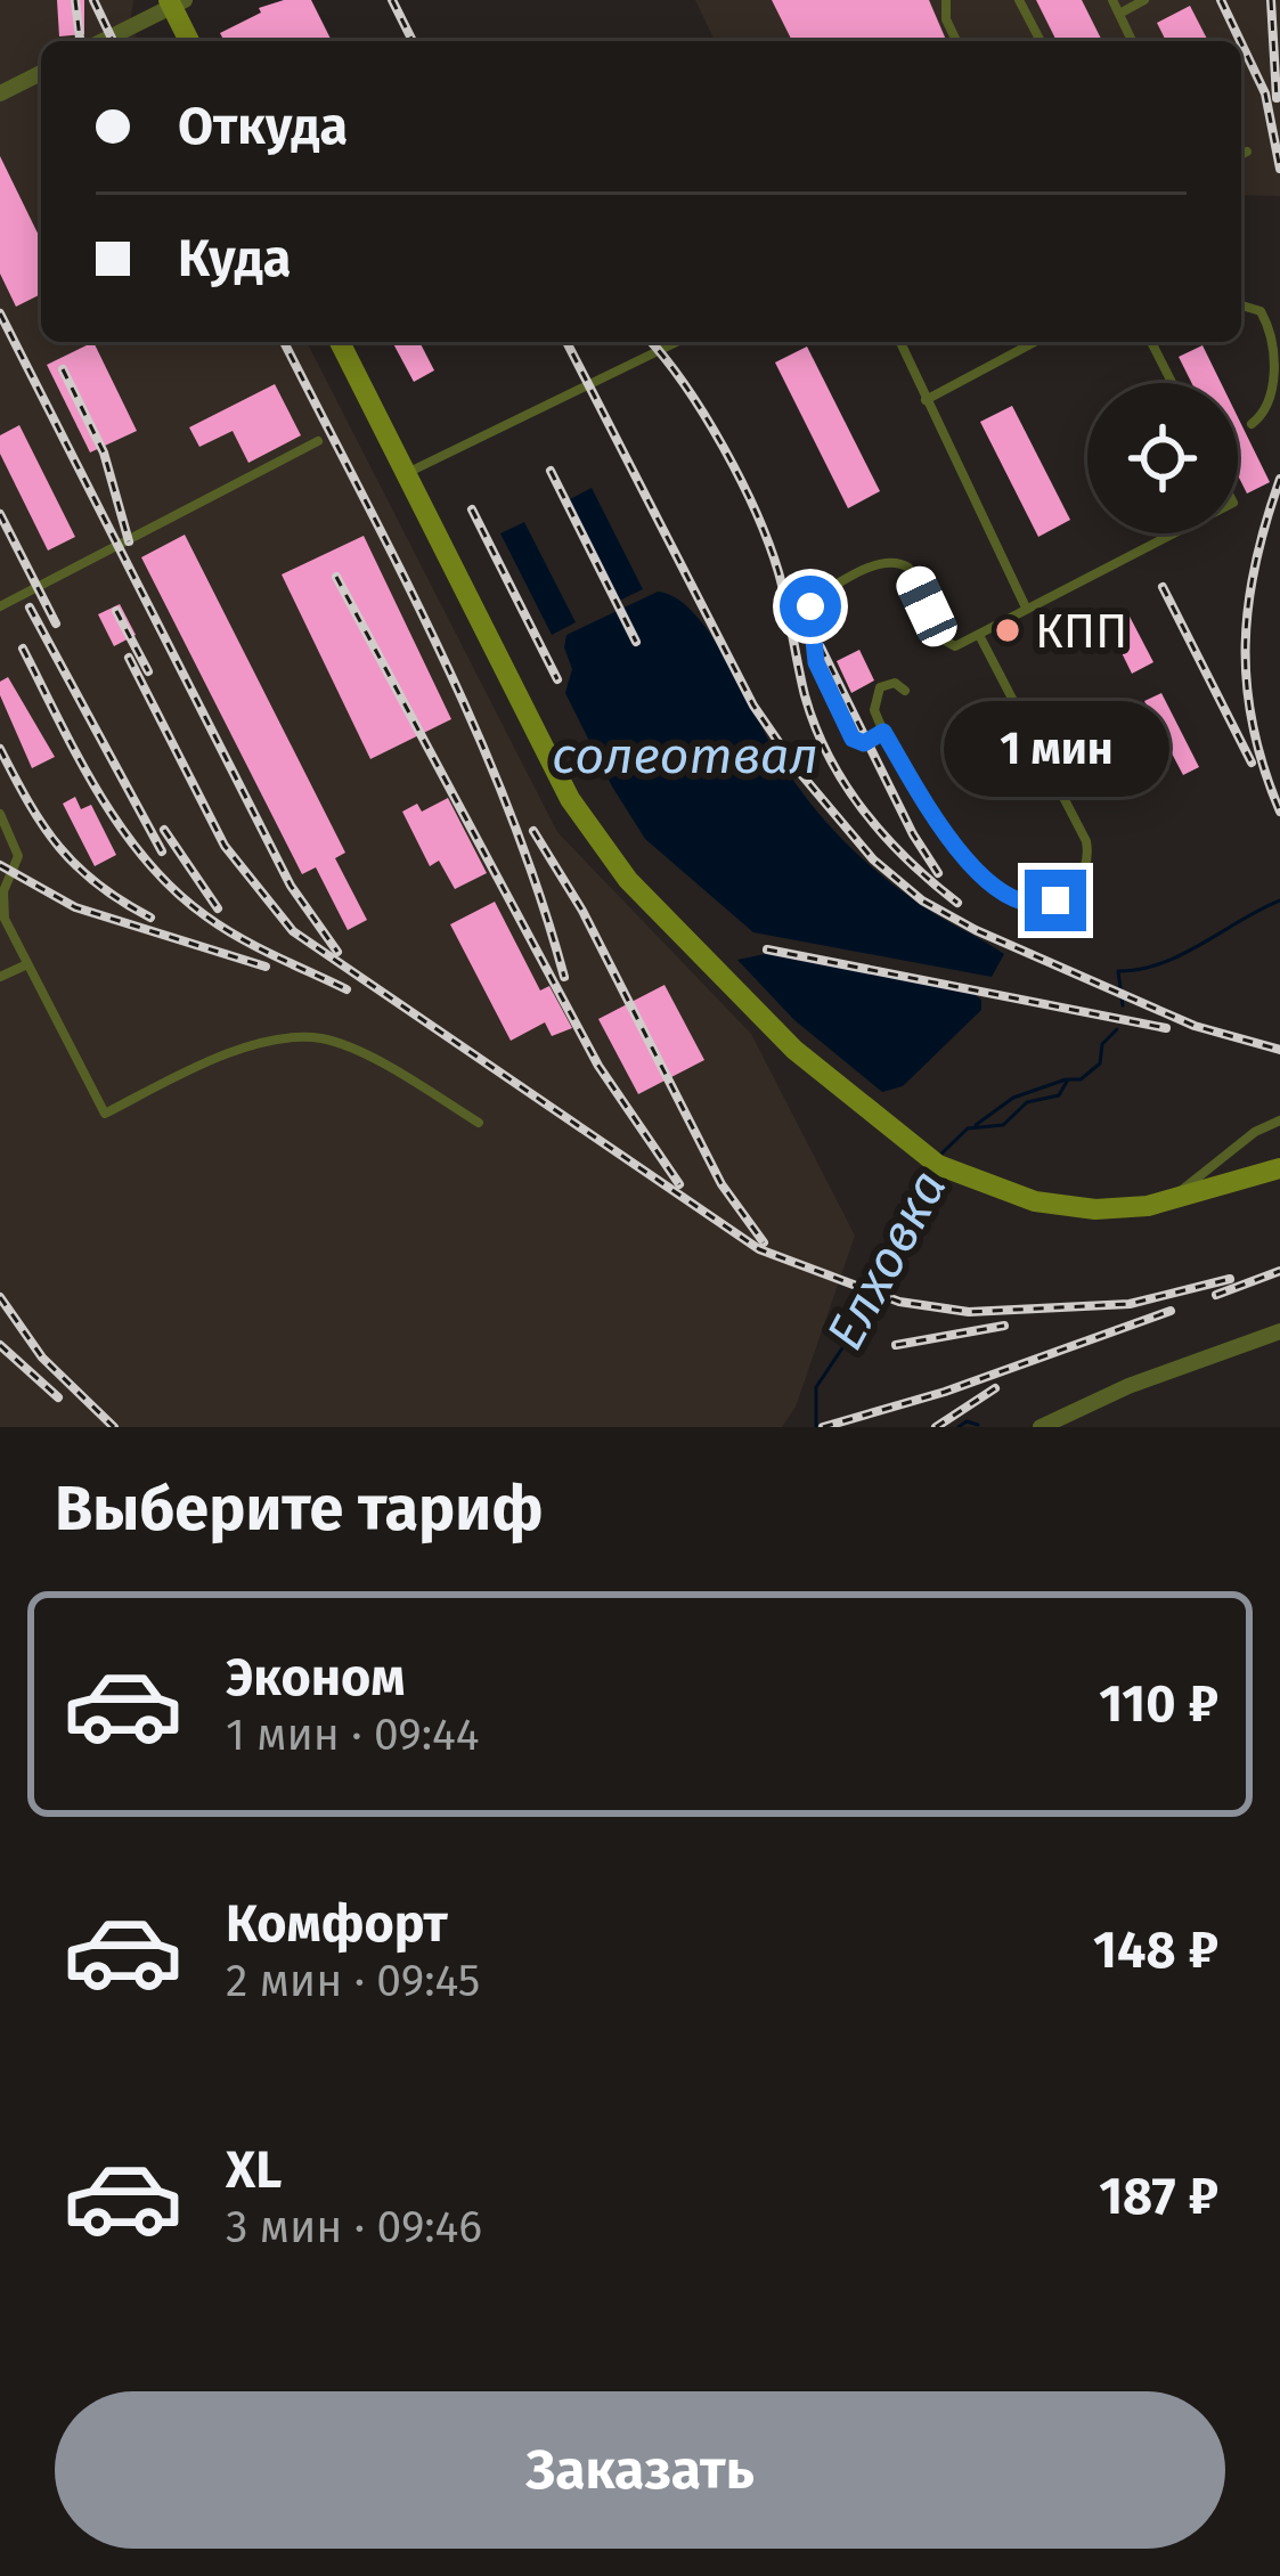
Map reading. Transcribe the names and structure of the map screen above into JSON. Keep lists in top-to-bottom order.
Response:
{
  "water": ["солеотвал", "Елховка"],
  "places": ["КПП"],
  "page": {
    "banner": ["Откуда", "Куда"],
    "bubble": "1 мин",
    "heading": "Выберите тариф",
    "list": [
      {
        "name": "Эконом",
        "note": "1 мин · 09:44",
        "value": "110 ₽"
      },
      {
        "name": "Комфорт",
        "note": "2 мин · 09:45",
        "value": "148 ₽"
      },
      {
        "name": "XL",
        "note": "3 мин · 09:46",
        "value": "187 ₽"
      }
    ],
    "buttons": "Заказать"
  }
}
